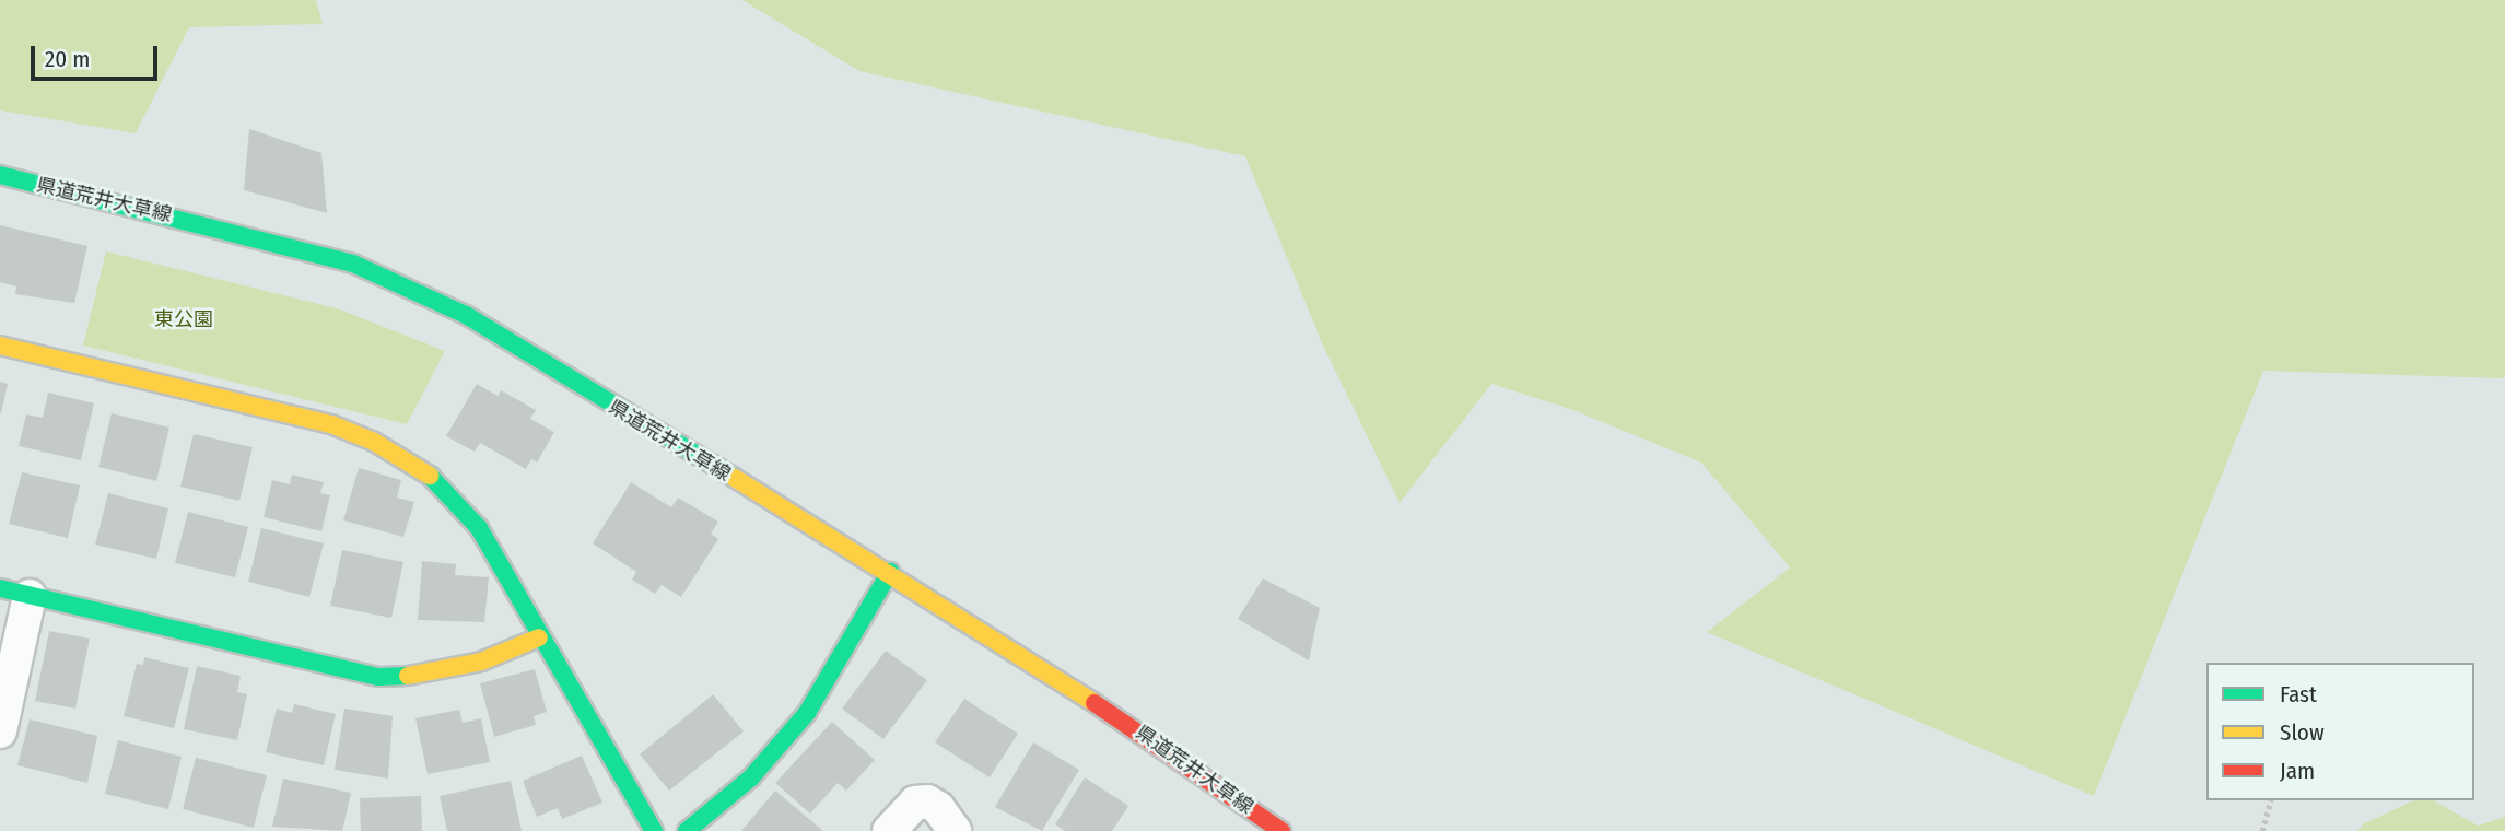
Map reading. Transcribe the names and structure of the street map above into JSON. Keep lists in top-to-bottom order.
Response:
{
  "streets": {
    "street": ["県道荒井大草線"]
  },
  "parks": ["東公園"],
  "legend": ["Fast", "Slow", "Jam"],
  "scale_bar": "20 m"
}
